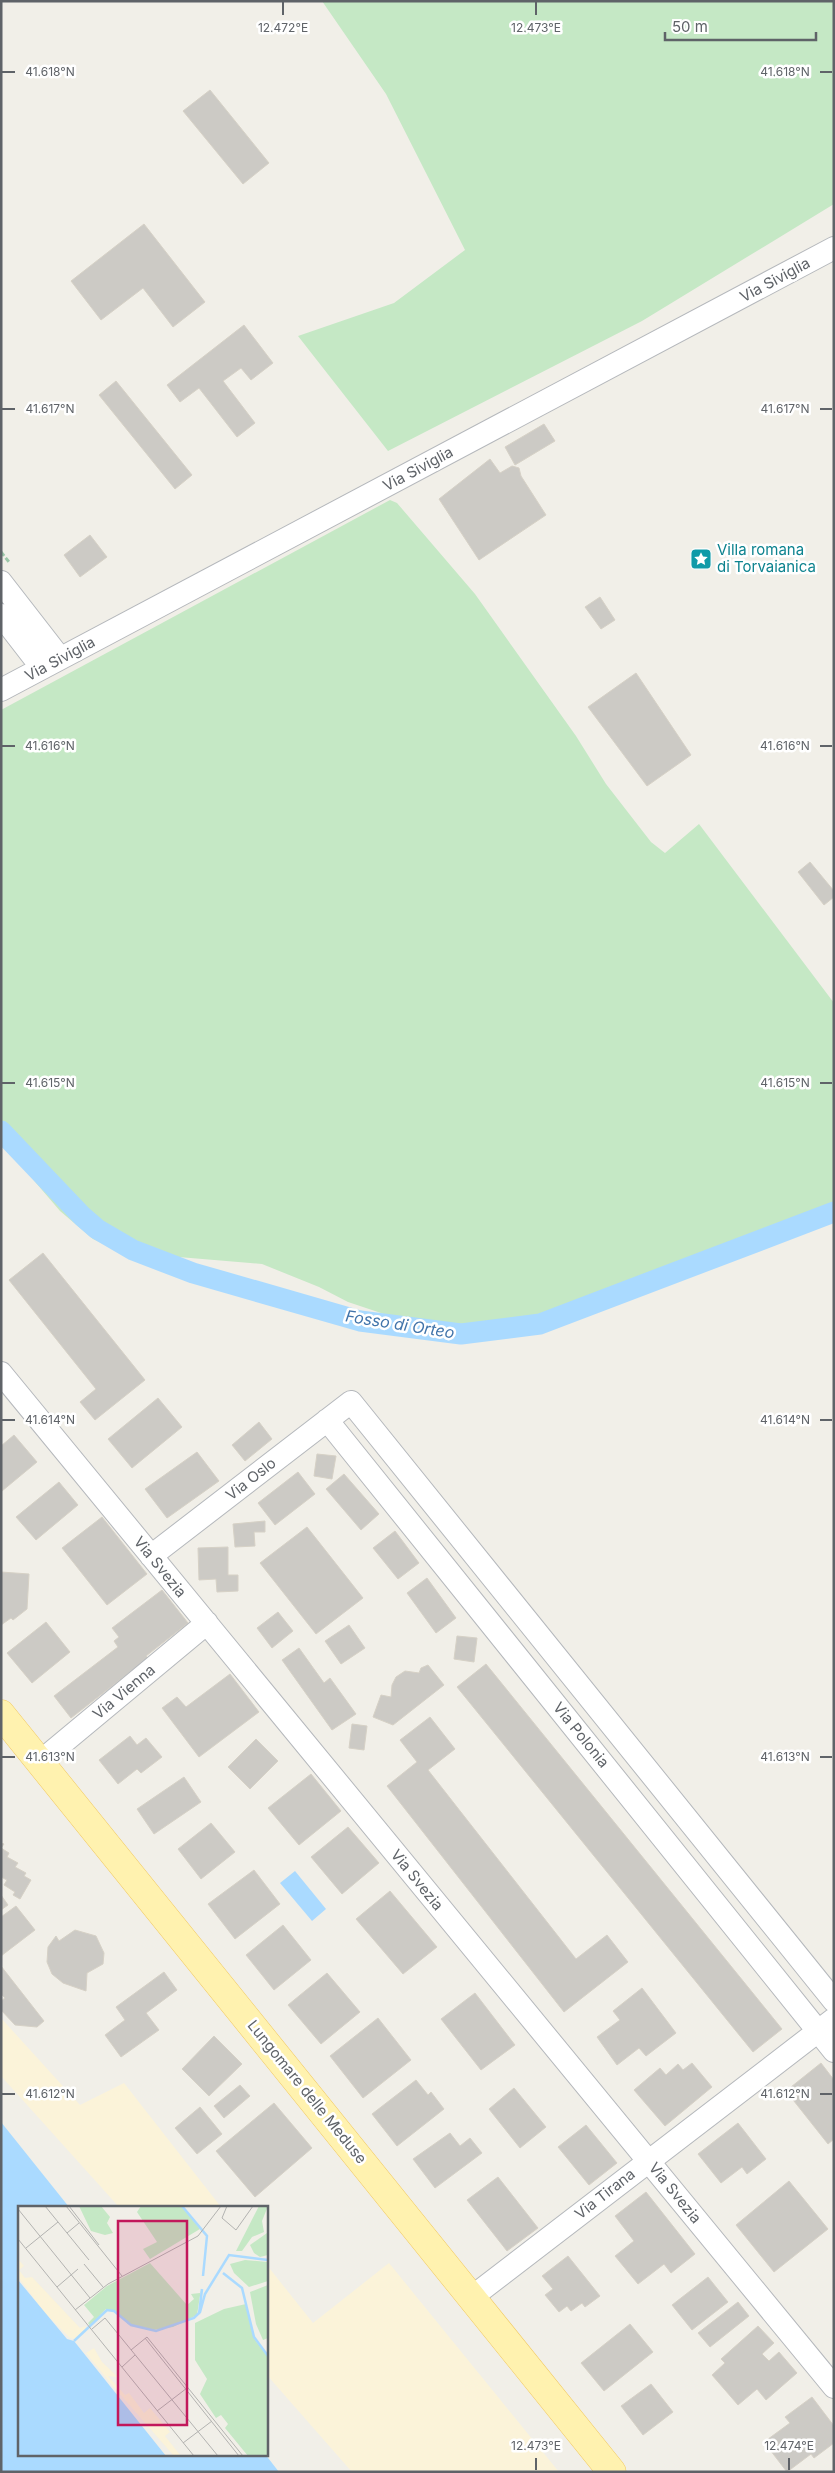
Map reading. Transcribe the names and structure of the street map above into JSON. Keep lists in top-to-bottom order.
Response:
{
  "streets": {
    "main road": ["Lungomare delle Meduse"],
    "street": [
      "Via Siviglia",
      "Via Oslo",
      "Via Svezia",
      "Via Vienna",
      "Via Polonia",
      "Via Tirana"
    ]
  },
  "crossings": [
    ["Via Oslo", "Via Svezia"],
    ["Via Oslo", "Via Polonia"],
    ["Via Svezia", "Via Vienna"],
    ["Via Svezia", "Via Tirana"],
    ["Via Vienna", "Lungomare delle Meduse"],
    ["Via Polonia", "Via Tirana"],
    ["Lungomare delle Meduse", "Via Tirana"]
  ],
  "water": ["Fosso di Orteo"],
  "places": {
    "place": ["Villa romana di Torvaianica"]
  },
  "scale_bar": "50 m",
  "coordinates": [
    "12.472°E",
    "12.473°E",
    "41.618°N",
    "41.617°N",
    "41.616°N",
    "41.615°N",
    "41.614°N",
    "41.613°N",
    "41.612°N",
    "12.474°E"
  ]
}
